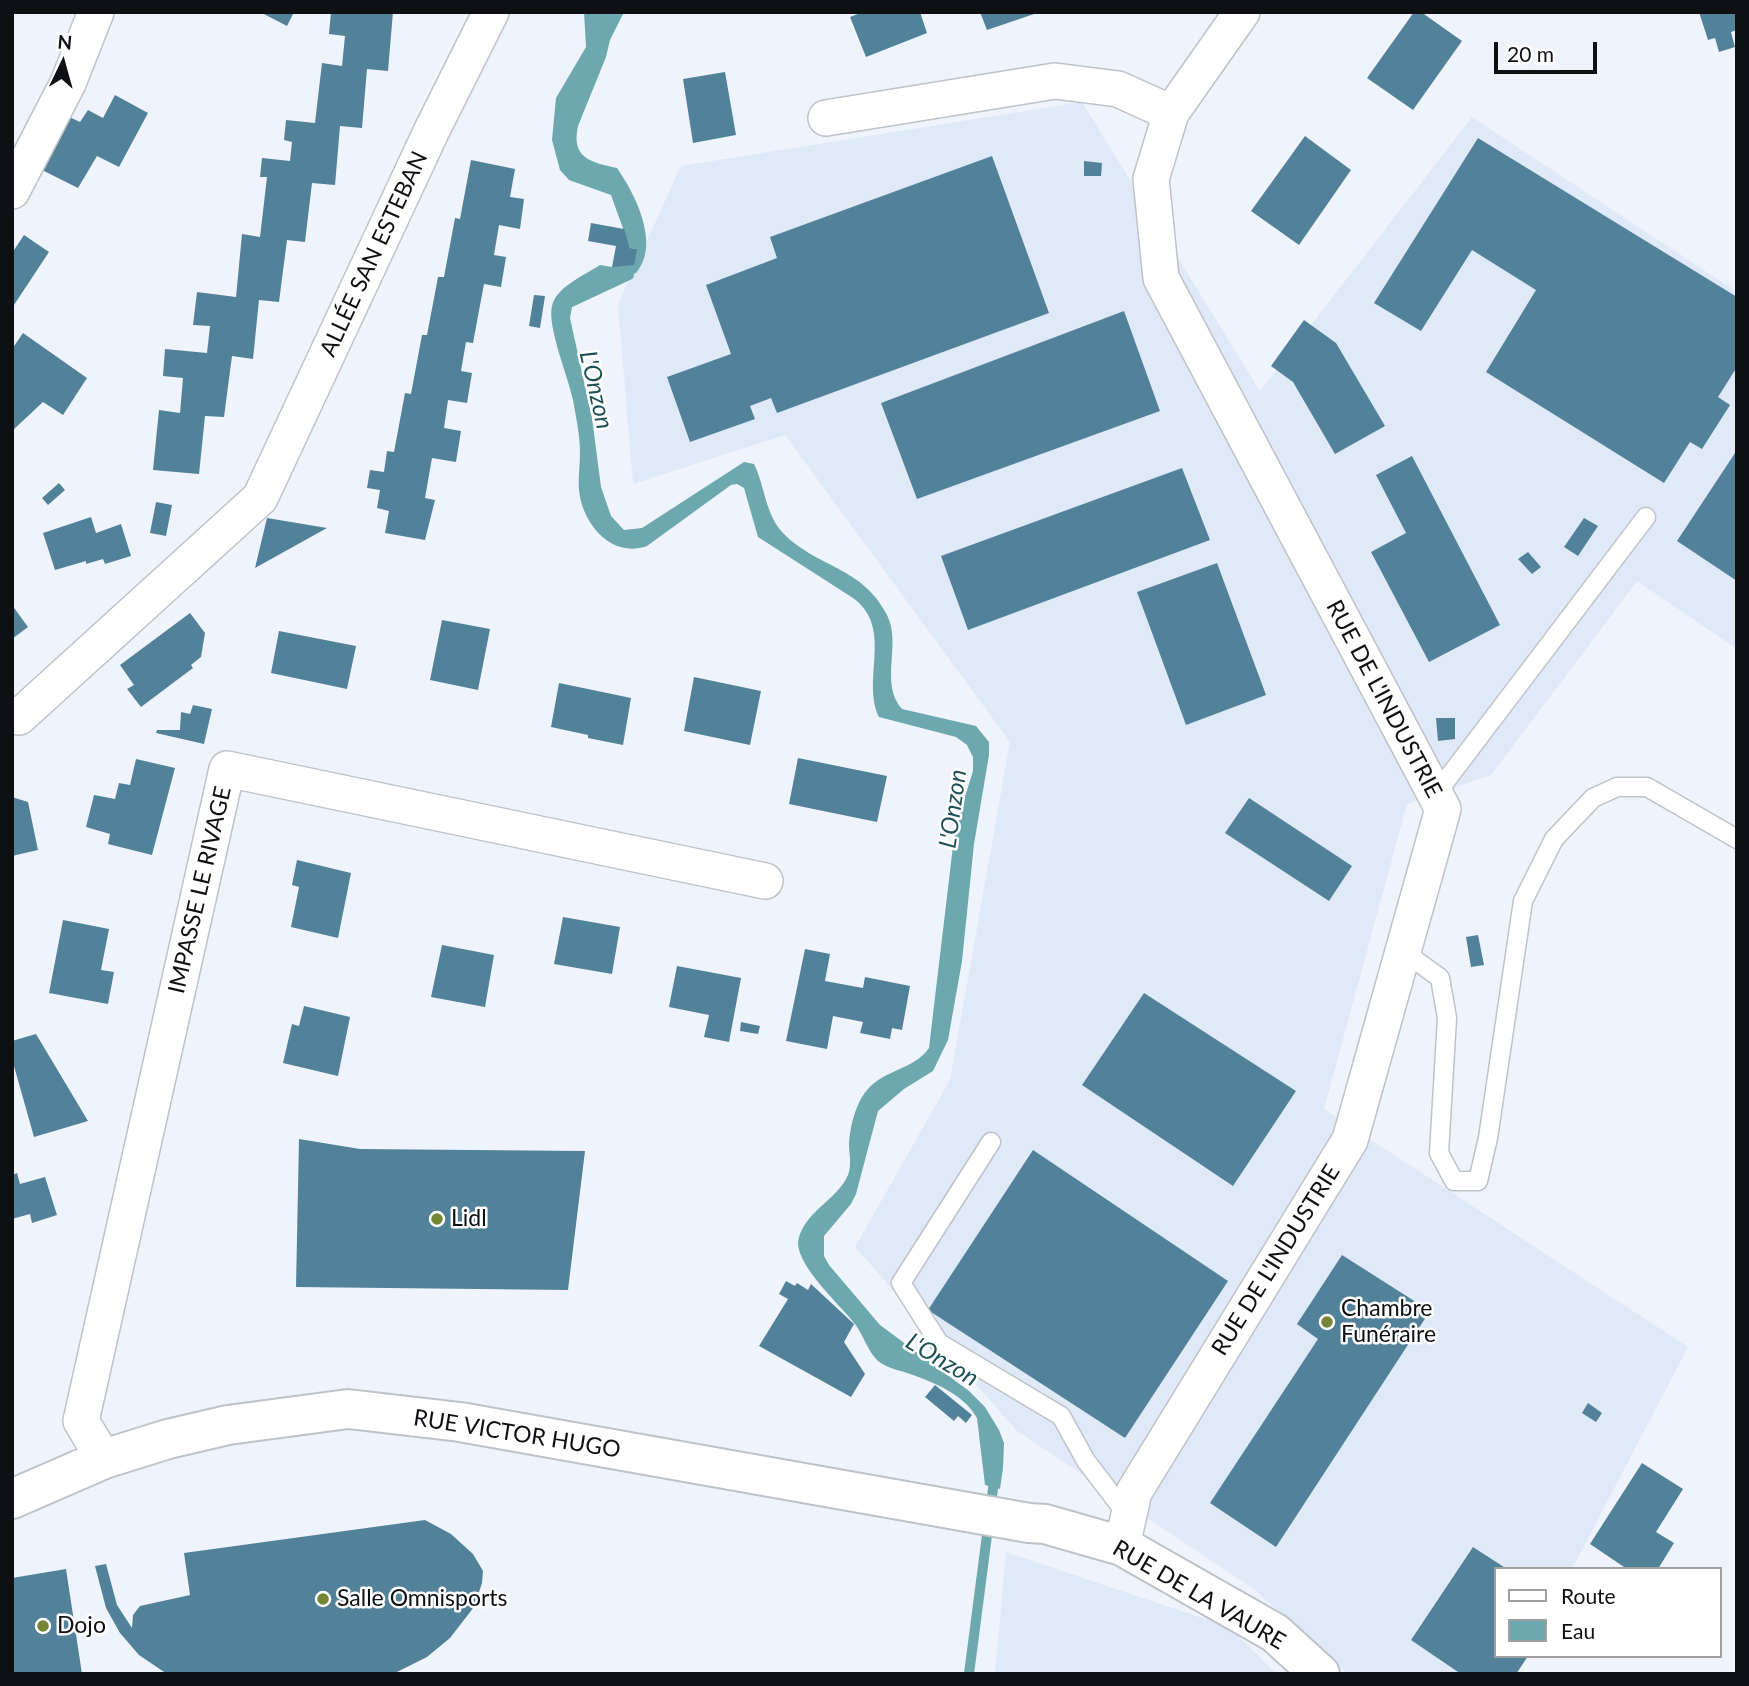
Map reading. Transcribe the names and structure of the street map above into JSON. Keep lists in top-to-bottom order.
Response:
{
  "streets": {
    "main road": ["RUE VICTOR HUGO", "RUE DE LA VAURE"],
    "street": ["ALLÉE SAN ESTEBAN", "RUE DE L'INDUSTRIE", "IMPASSE LE RIVAGE"]
  },
  "crossings": [
    ["RUE DE L'INDUSTRIE", "RUE DE LA VAURE"],
    ["IMPASSE LE RIVAGE", "RUE VICTOR HUGO"],
    ["RUE VICTOR HUGO", "RUE DE LA VAURE"]
  ],
  "water": ["L'Onzon"],
  "places": [
    "Lidl",
    "Chambre Funéraire",
    "Salle Omnisports",
    "Dojo"
  ],
  "legend": ["Route", "Eau"],
  "scale_bar": "20 m",
  "north": "top"
}
